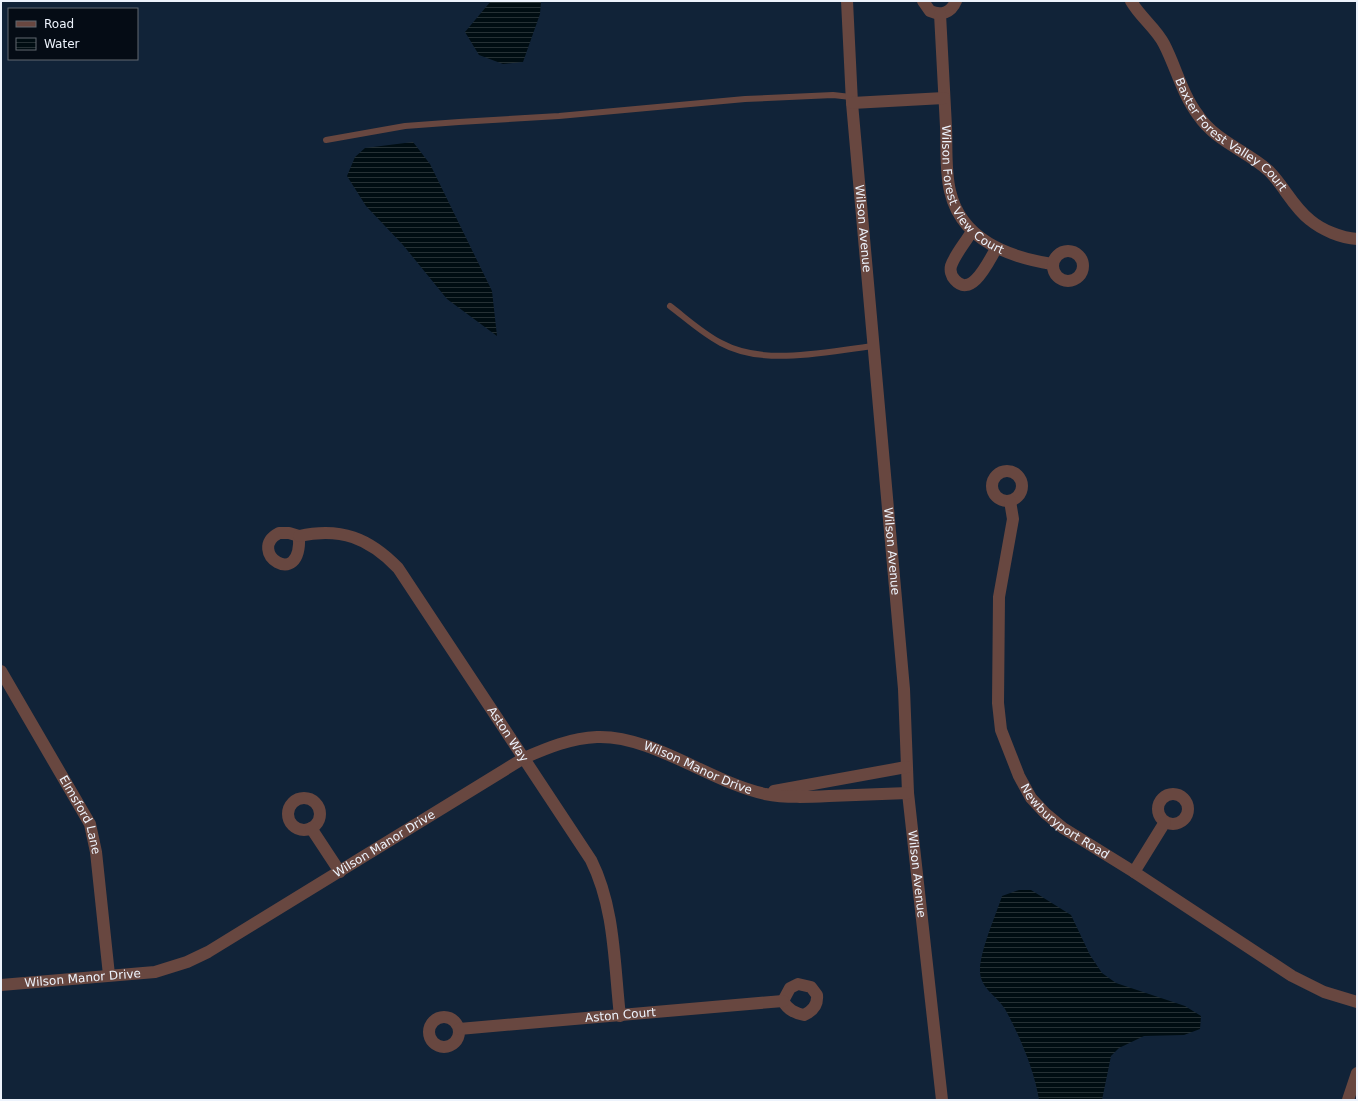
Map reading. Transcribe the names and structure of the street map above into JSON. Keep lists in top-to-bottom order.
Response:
{
  "streets": {
    "street": [
      "Baxter Forest Valley Court",
      "Wilson Forest View Court",
      "Wilson Avenue",
      "Aston Way",
      "Wilson Manor Drive",
      "Elmsford Lane",
      "Newburyport Road",
      "Aston Court"
    ]
  },
  "crossings": [
    ["Wilson Avenue", "Wilson Manor Drive"],
    ["Aston Way", "Wilson Manor Drive"],
    ["Aston Way", "Aston Court"],
    ["Wilson Manor Drive", "Elmsford Lane"]
  ],
  "legend": ["Road", "Water"]
}
